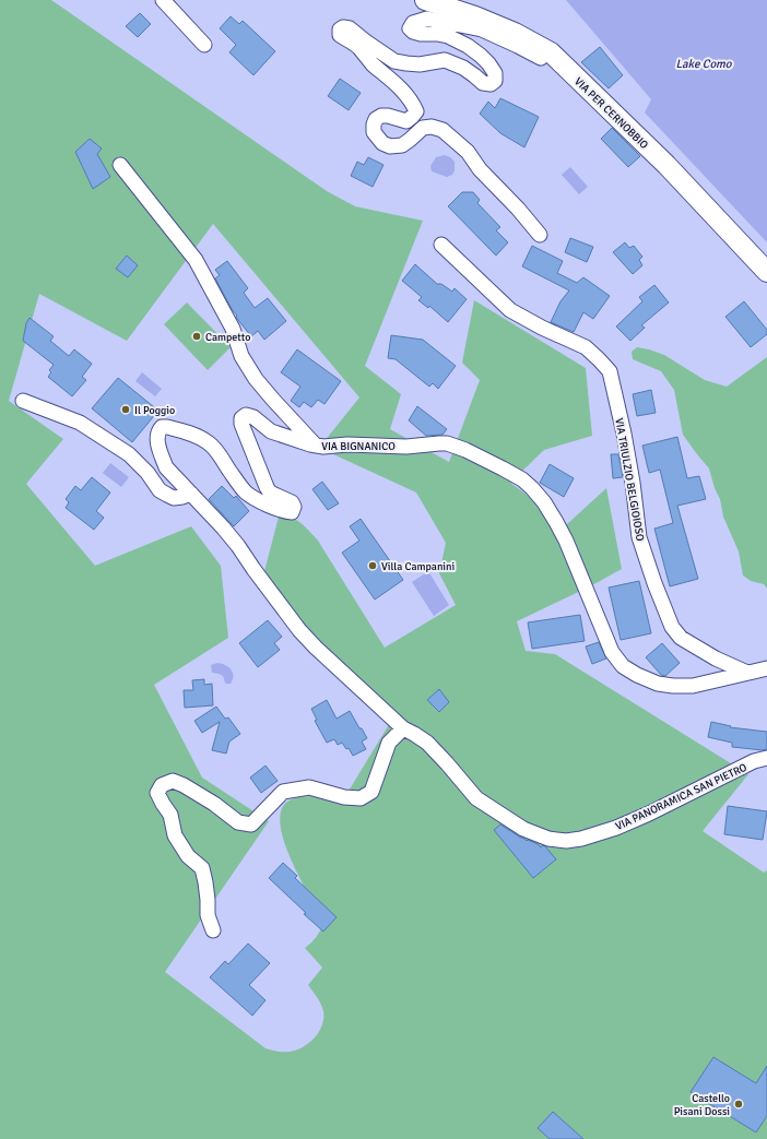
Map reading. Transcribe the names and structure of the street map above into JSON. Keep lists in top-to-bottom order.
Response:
{
  "streets": {
    "main road": ["VIA PER CERNOBBIO"],
    "street": ["VIA BIGNANICO", "VIA TRIULZIO BELGIOIOSO", "VIA PANORAMICA SAN PIETRO"]
  },
  "crossings": [
    ["VIA BIGNANICO", "VIA TRIULZIO BELGIOIOSO"],
    ["VIA BIGNANICO", "VIA PANORAMICA SAN PIETRO"]
  ],
  "water": ["Lake Como"],
  "places": [
    "Campetto",
    "Il Poggio",
    "Villa Campanini",
    "Castello Pisani Dossi"
  ]
}
